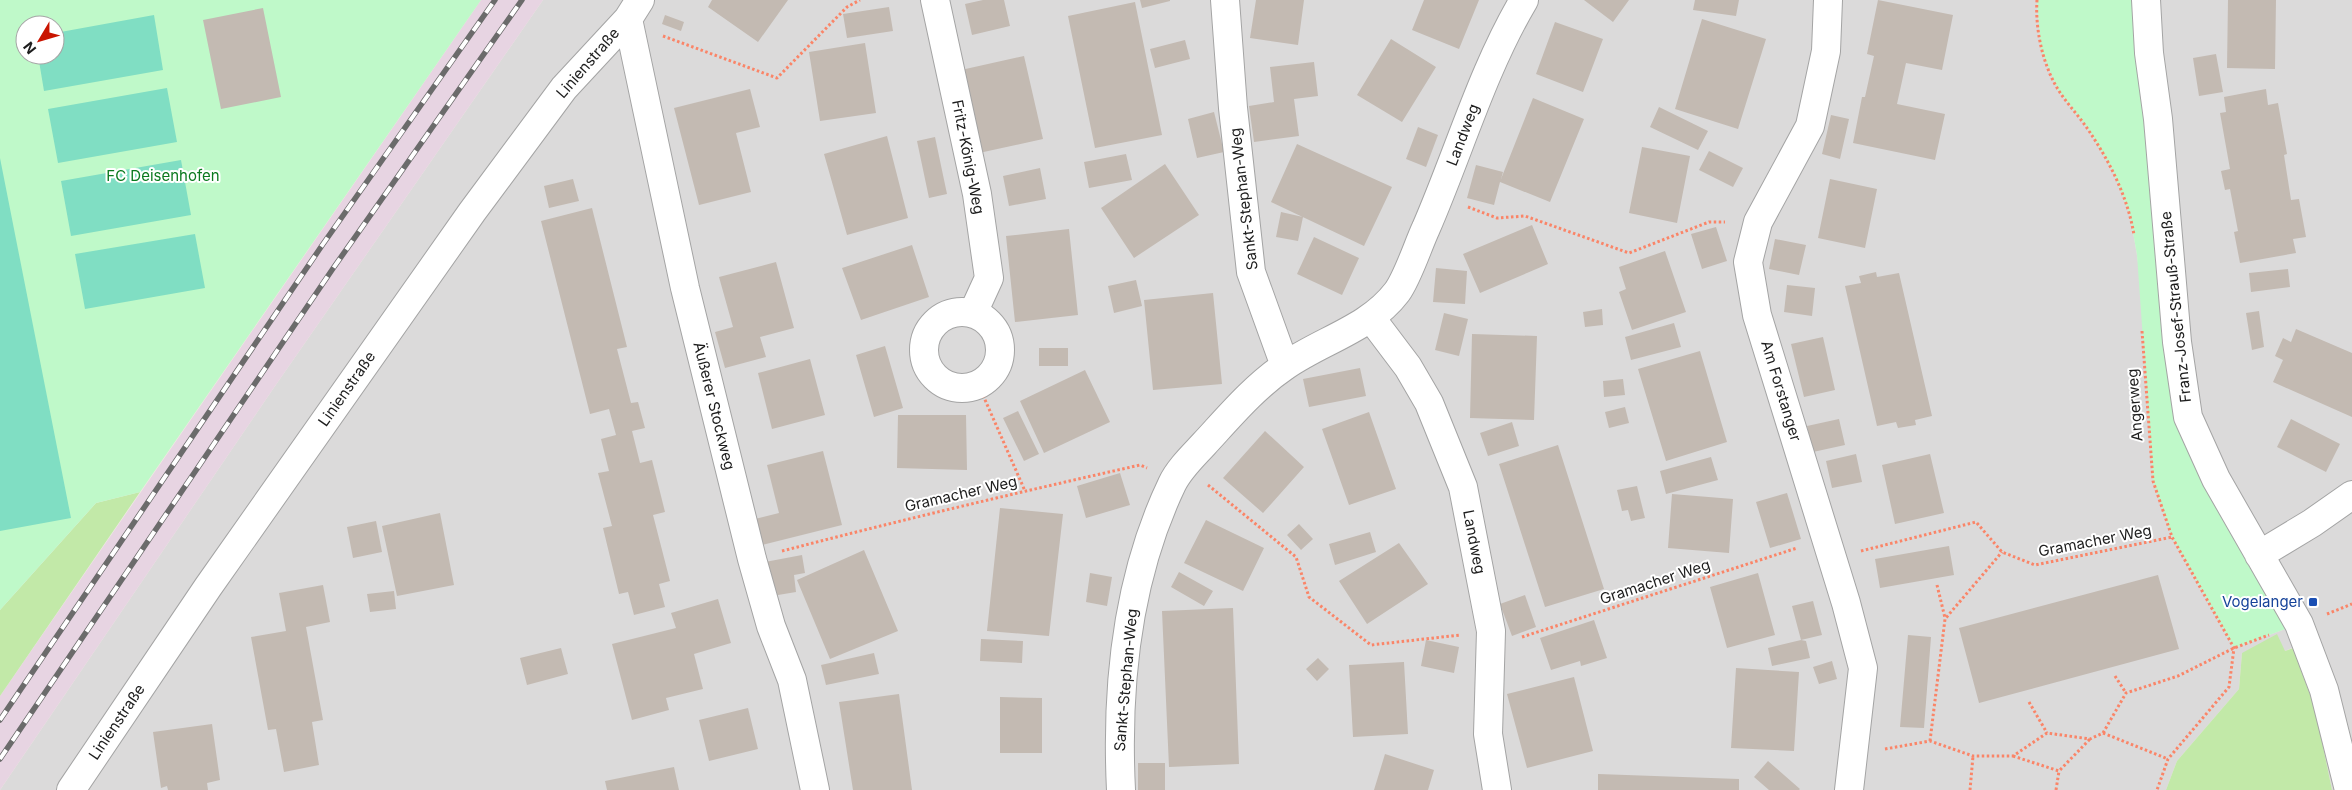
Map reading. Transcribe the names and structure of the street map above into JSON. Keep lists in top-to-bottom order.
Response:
{
  "streets": {
    "street": [
      "Linienstraße",
      "Landweg",
      "Fritz-König-Weg",
      "Sankt-Stephan-Weg",
      "Franz-Josef-Strauß-Straße",
      "Am Forstanger",
      "Äußerer Stockweg"
    ],
    "path": ["Angerweg", "Gramacher Weg"]
  },
  "crossings": [
    ["Linienstraße", "Äußerer Stockweg"],
    ["Landweg", "Sankt-Stephan-Weg"],
    ["Landweg", "Gramacher Weg"],
    ["Sankt-Stephan-Weg", "Gramacher Weg"],
    ["Am Forstanger", "Gramacher Weg"],
    ["Angerweg", "Gramacher Weg"],
    ["Äußerer Stockweg", "Gramacher Weg"]
  ],
  "parks": ["FC Deisenhofen"],
  "places": {
    "transit": ["Vogelanger"]
  },
  "north": "bottom left"
}
